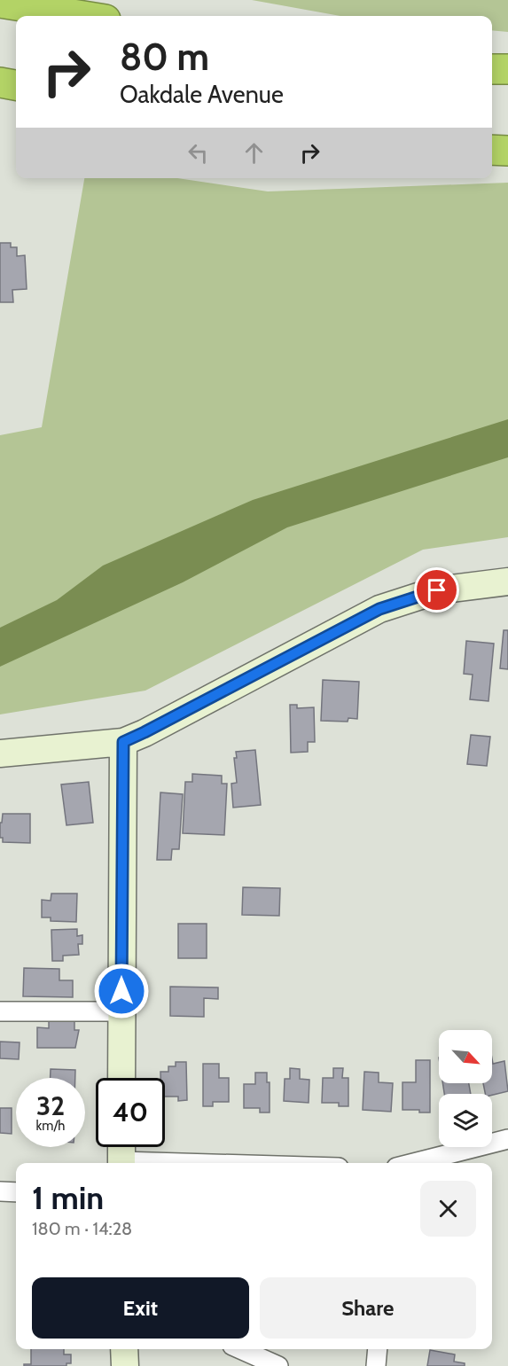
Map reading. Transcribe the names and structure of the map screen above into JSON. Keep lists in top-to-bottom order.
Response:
{
  "north": "bottom right",
  "page": {
    "turn": ["80 m", "Oakdale Avenue"],
    "speed": "32 km/h",
    "limit": "40",
    "heading": ["1 min", "180 m · 14:28"],
    "buttons": ["Exit", "Share"]
  }
}
